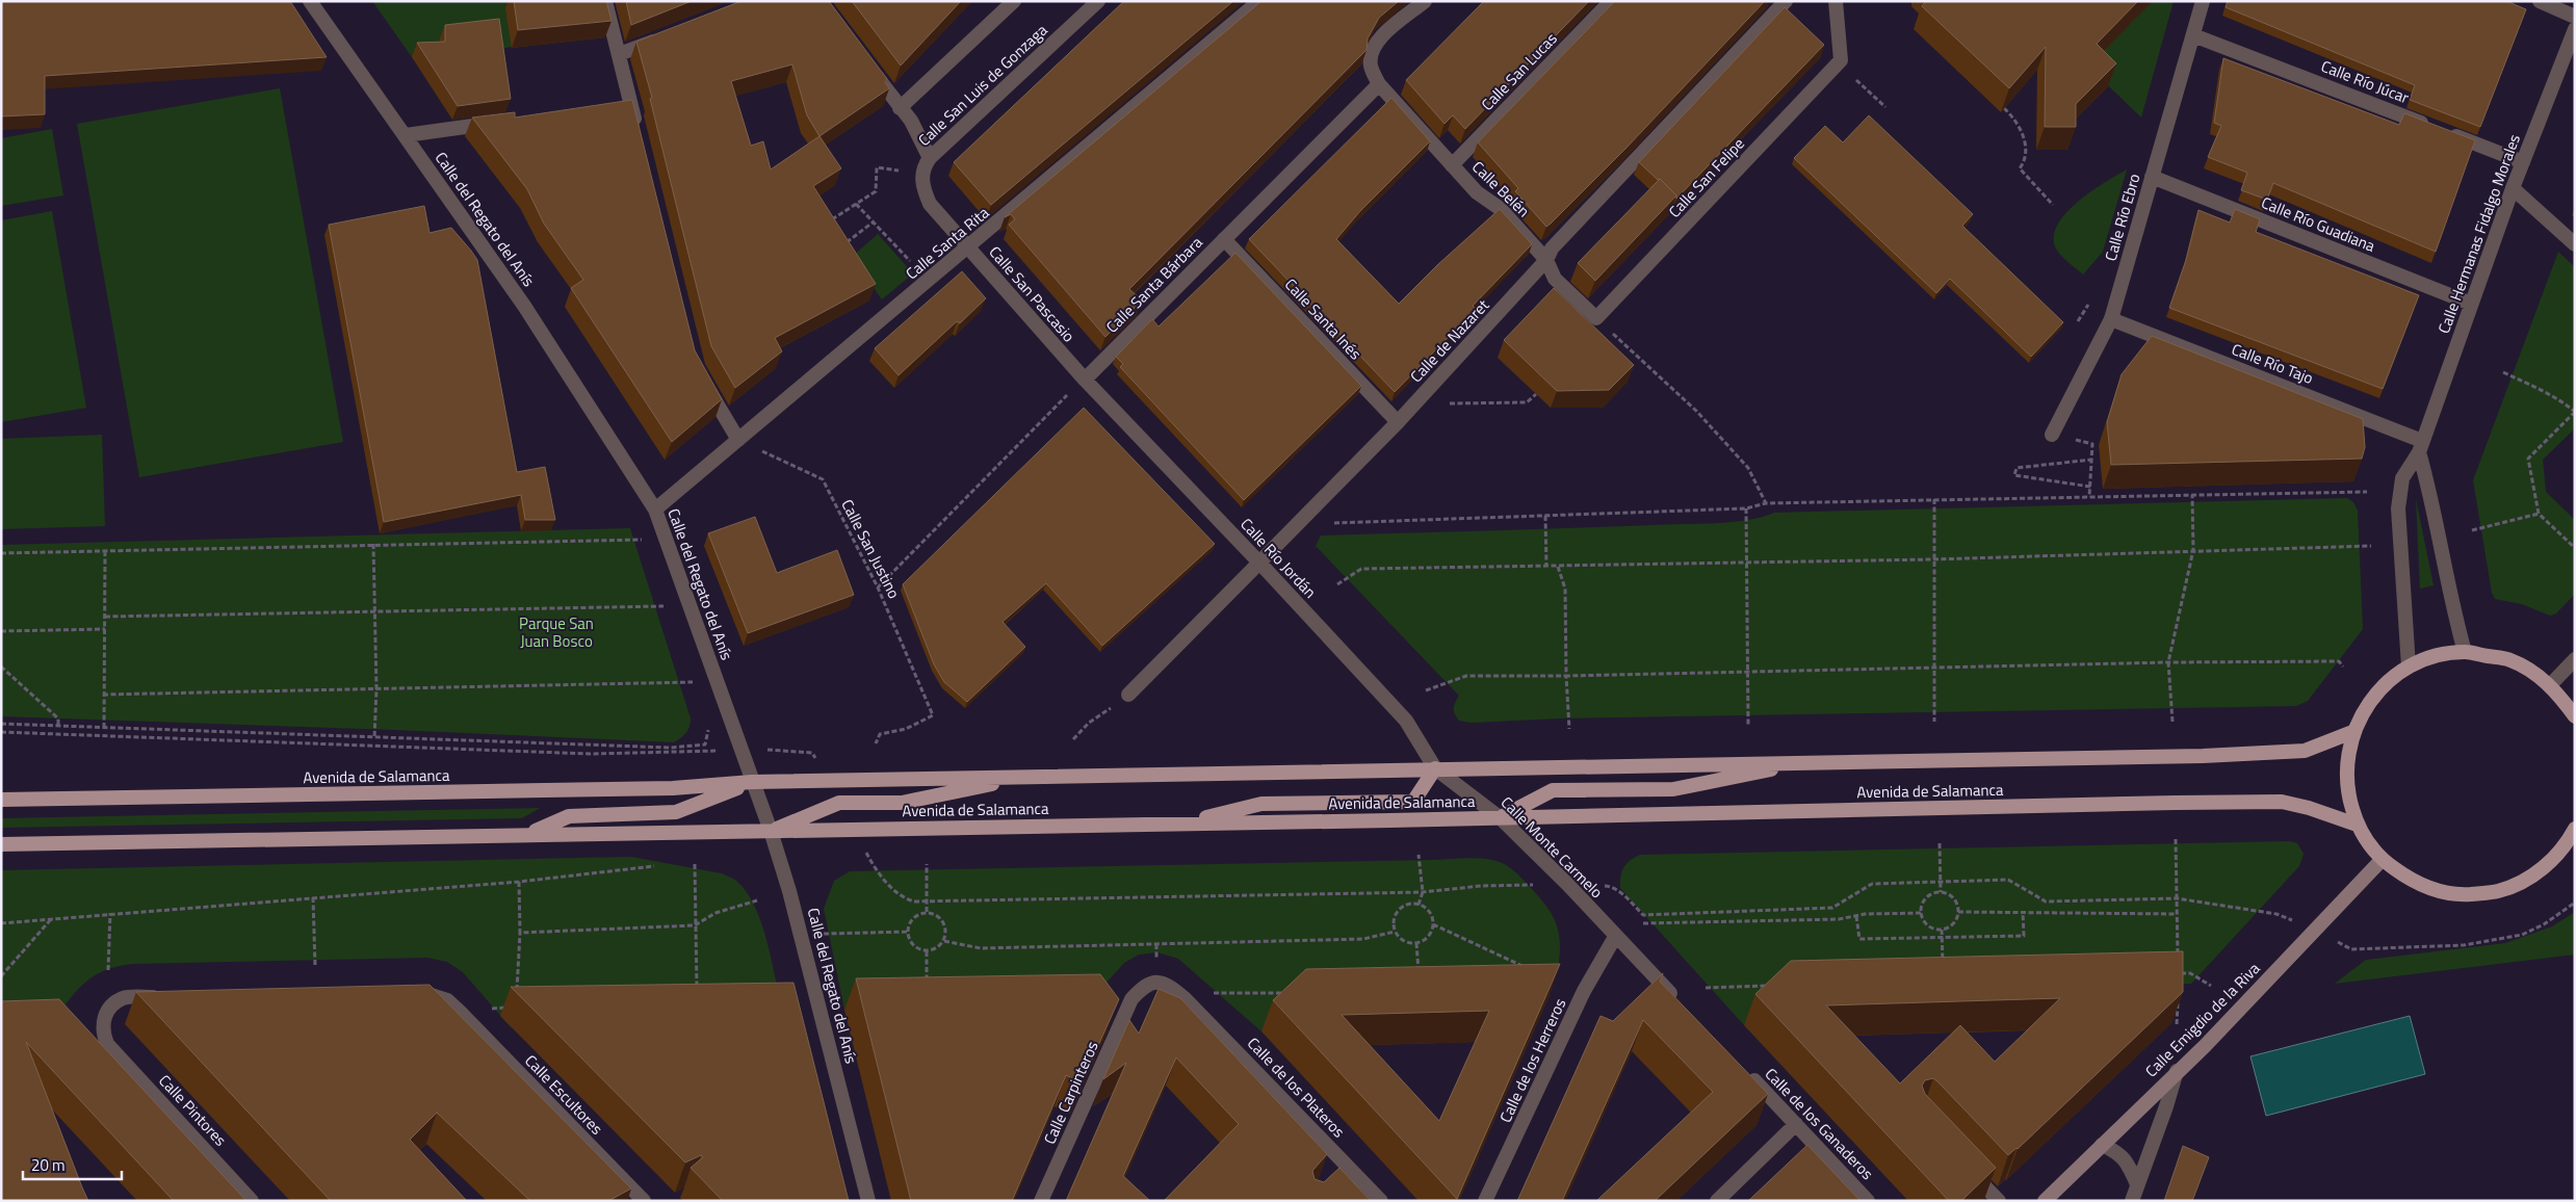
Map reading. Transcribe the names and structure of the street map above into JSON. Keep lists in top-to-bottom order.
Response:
{
  "streets": {
    "main road": ["Avenida de Salamanca", "Calle Emigdio de la Riva"],
    "street": [
      "Calle San Lucas",
      "Calle Río Júcar",
      "Calle San Luis de Gonzaga",
      "Calle San Felipe",
      "Calle Belén",
      "Calle Río Ebro",
      "Calle del Regato del Anís",
      "Calle Río Guadiana",
      "Calle Hermanas Fidalgo Morales",
      "Calle Santa Rita",
      "Calle Santa Bárbara",
      "Calle San Pascasio",
      "Calle Santa Inés",
      "Calle de Nazaret",
      "Calle Río Tajo",
      "Calle Río Jordán",
      "Calle Monte Carmelo",
      "Calle de los Herreros",
      "Calle de los Plateros",
      "Calle Carpinteros",
      "Calle Escultores",
      "Calle Pintores",
      "Calle de los Ganaderos"
    ],
    "path": ["Calle San Justino"]
  },
  "crossings": [
    ["Calle San Lucas", "Calle Belén"],
    ["Calle Río Júcar", "Calle Río Ebro"],
    ["Calle Río Júcar", "Calle Hermanas Fidalgo Morales"],
    ["Calle San Luis de Gonzaga", "Calle San Pascasio"],
    ["Calle San Felipe", "Calle Belén"],
    ["Calle Belén", "Calle Santa Bárbara"],
    ["Calle Belén", "Calle de Nazaret"],
    ["Calle Río Ebro", "Calle Río Guadiana"],
    ["Calle Río Ebro", "Calle Río Tajo"],
    ["Calle del Regato del Anís", "Calle Santa Rita"],
    ["Calle del Regato del Anís", "Avenida de Salamanca"],
    ["Calle Río Guadiana", "Calle Hermanas Fidalgo Morales"],
    ["Calle Hermanas Fidalgo Morales", "Calle Río Tajo"],
    ["Calle Santa Rita", "Calle San Pascasio"],
    ["Calle Santa Rita", "Calle San Justino"],
    ["Calle Santa Bárbara", "Calle San Pascasio"],
    ["Calle Santa Bárbara", "Calle Santa Inés"],
    ["Calle Santa Bárbara", "Calle Río Jordán"],
    ["Calle San Pascasio", "Calle Río Jordán"],
    ["Calle Santa Inés", "Calle de Nazaret"],
    ["Calle de Nazaret", "Calle Río Jordán"],
    ["Calle Río Jordán", "Avenida de Salamanca"],
    ["Calle Río Jordán", "Calle Monte Carmelo"],
    ["Avenida de Salamanca", "Calle Monte Carmelo"],
    ["Calle Monte Carmelo", "Calle de los Herreros"],
    ["Calle de los Plateros", "Calle Carpinteros"]
  ],
  "parks": ["Parque San Juan Bosco"],
  "scale_bar": "20 m"
}
